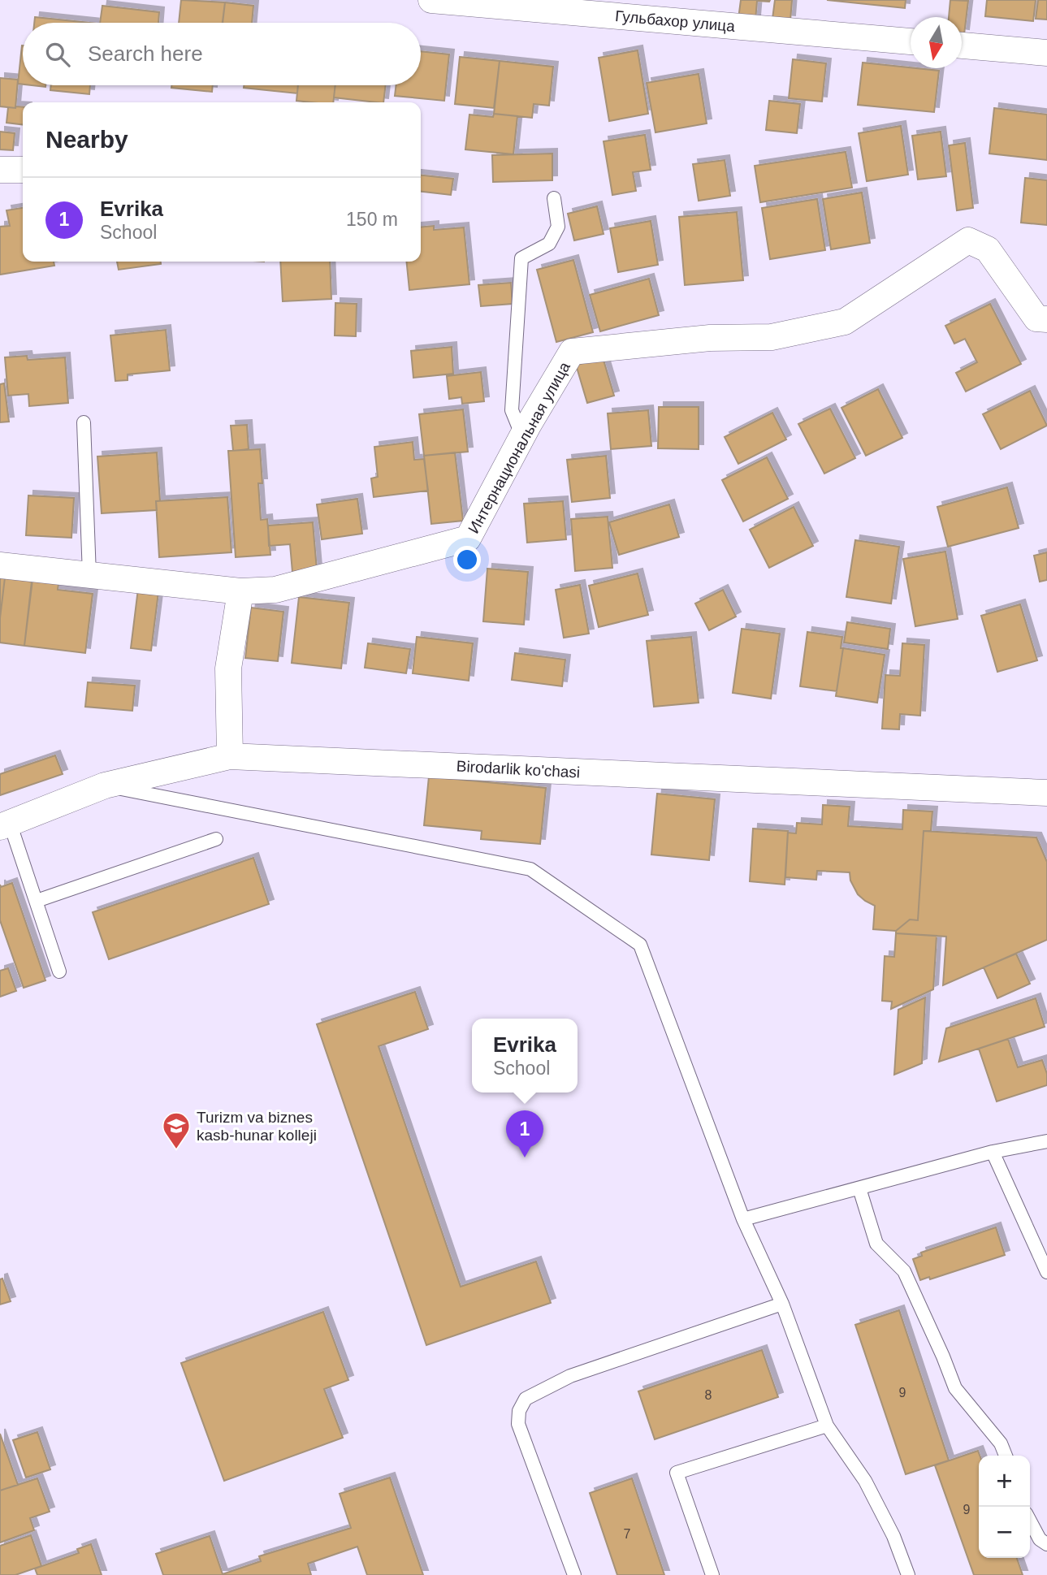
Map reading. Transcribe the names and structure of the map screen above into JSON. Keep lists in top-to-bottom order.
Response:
{
  "streets": {
    "street": ["Гульбахор улица", "Интернациональная улица", "Birodarlik ko'chasi"]
  },
  "places": {
    "school or university": ["Turizm va biznes kasb-hunar kolleji"]
  },
  "house_numbers": [
    "9",
    "8",
    "9",
    "7"
  ],
  "north": "bottom",
  "page": {
    "search": "Search here",
    "heading": "Nearby",
    "list": [
      {
        "mark": "1",
        "name": "Evrika",
        "note": "School",
        "value": "150 m"
      }
    ],
    "popup": ["Evrika", "School"],
    "pins": "1",
    "map_buttons": ["+", "−"]
  }
}
